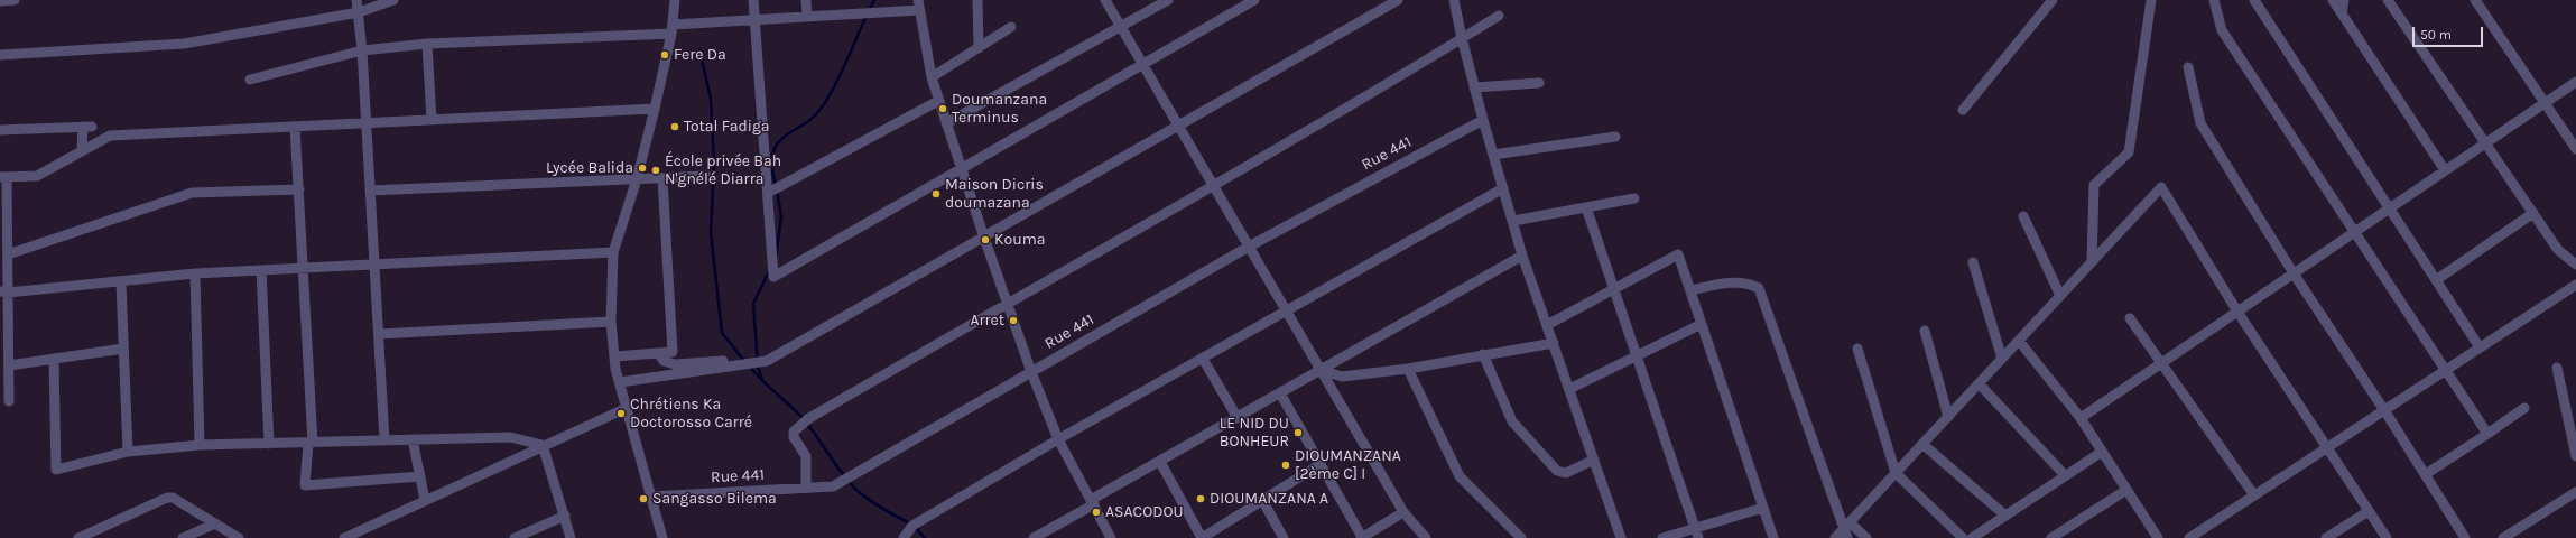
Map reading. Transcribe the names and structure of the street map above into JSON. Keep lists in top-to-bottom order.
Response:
{
  "streets": {
    "street": ["Rue 441"]
  },
  "places": [
    "Fere Da",
    "Doumanzana Terminus",
    "Total Fadiga",
    "Lycée Balida",
    "École privée Bah N'gnélé Diarra",
    "Maison Dicris doumazana",
    "Kouma",
    "Arret",
    "Chrétiens Ka Doctorosso Carré",
    "LE NID DU BONHEUR",
    "DIOUMANZANA [2ème C] I",
    "Sangasso Bilema",
    "DIOUMANZANA A",
    "ASACODOU"
  ],
  "scale_bar": "50 m"
}
